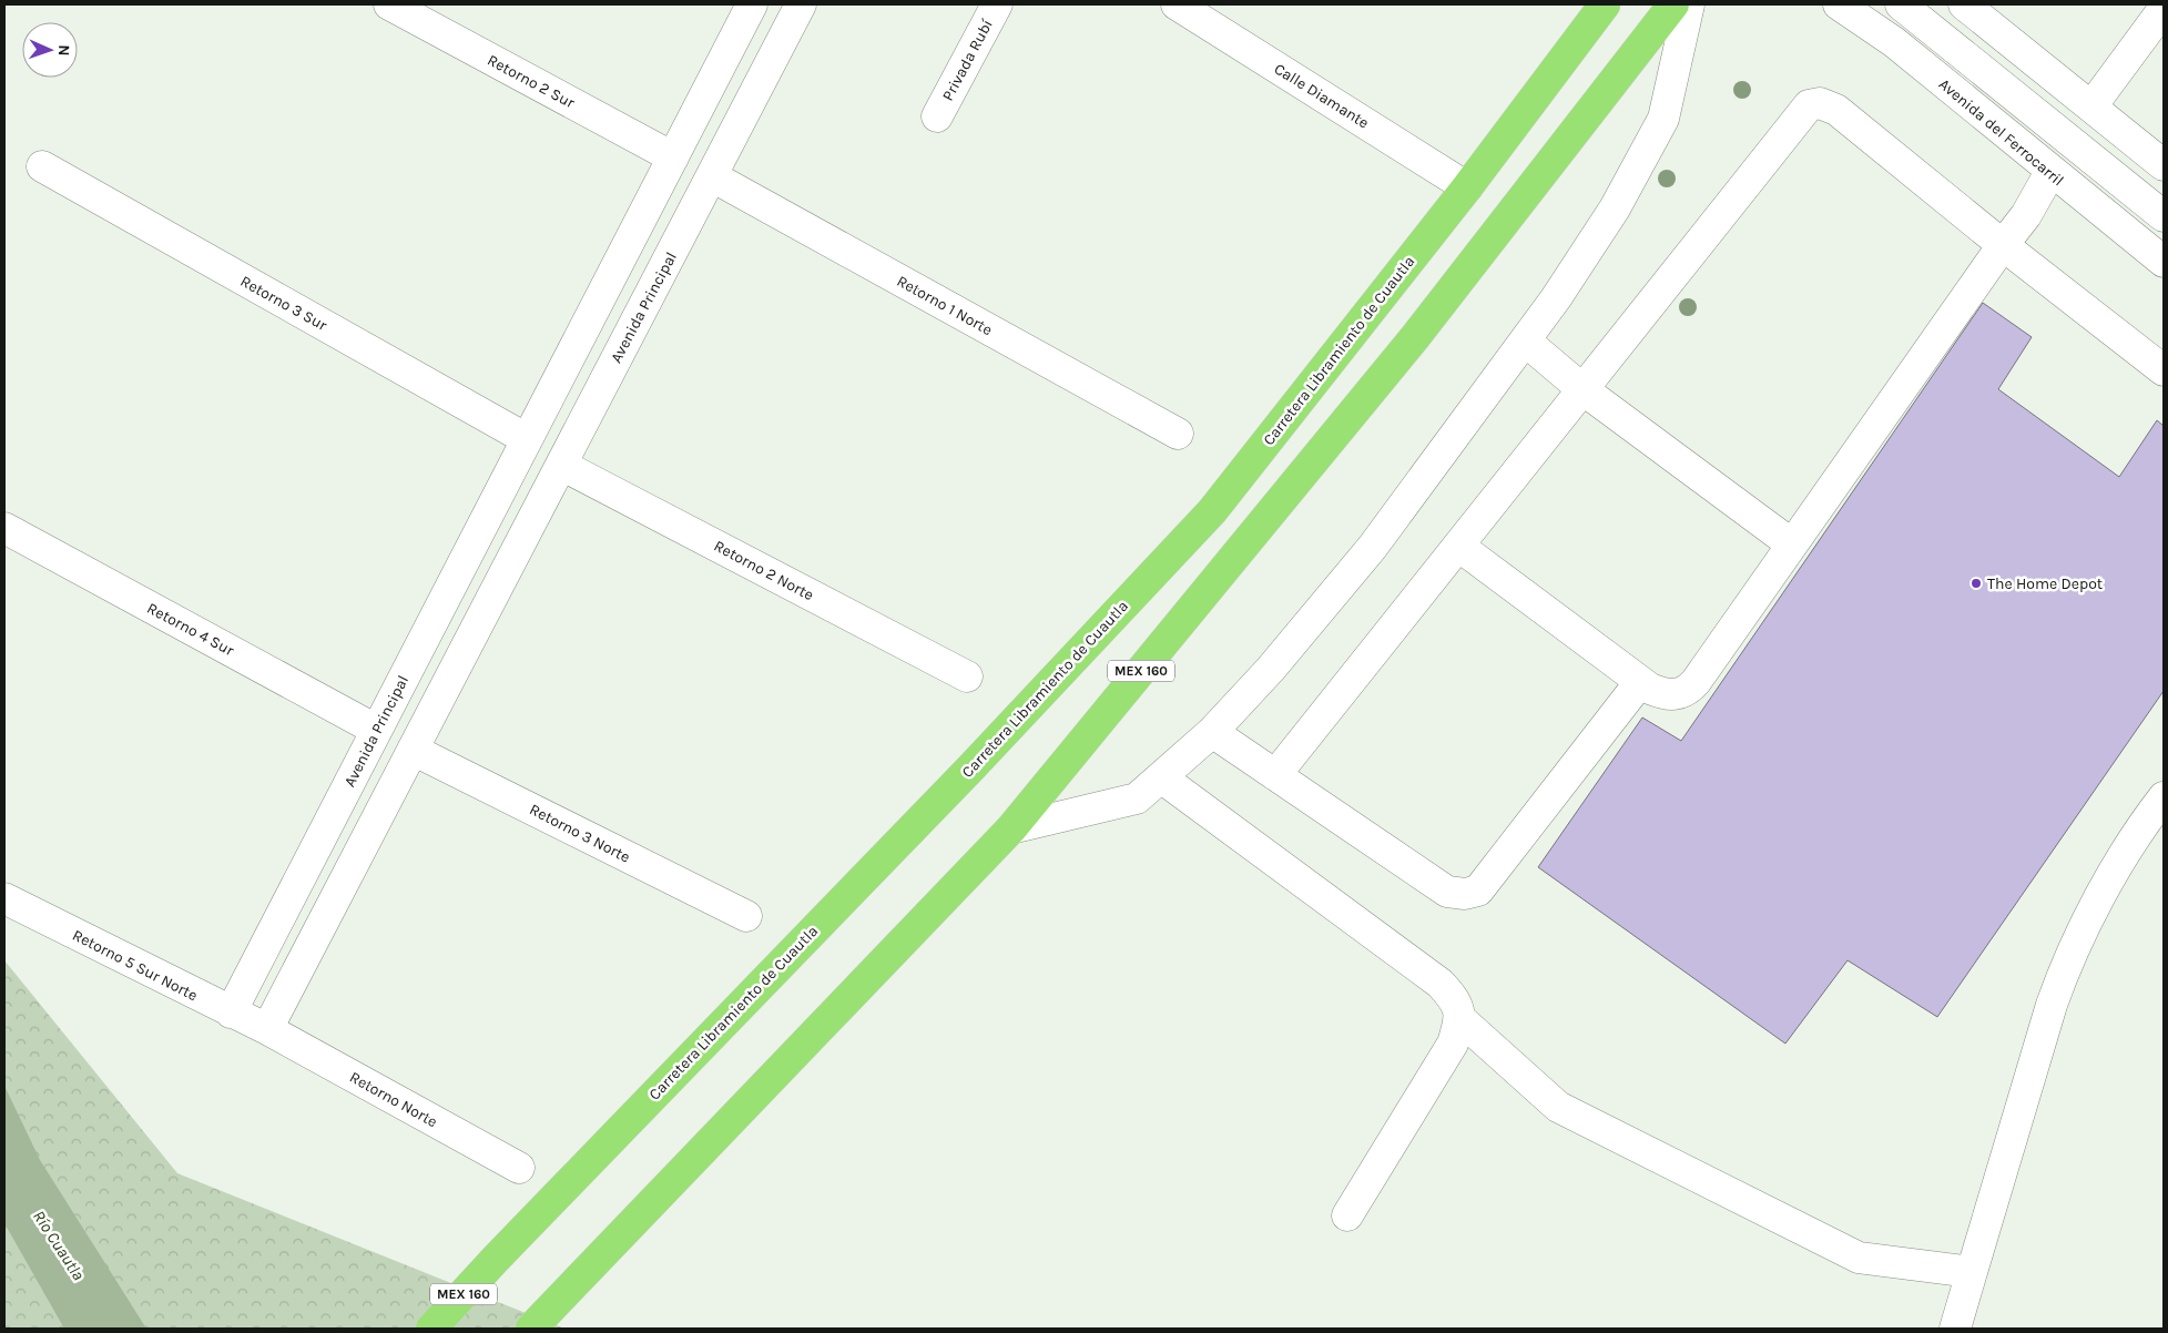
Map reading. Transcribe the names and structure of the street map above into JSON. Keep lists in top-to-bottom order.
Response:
{
  "streets": {
    "highway": ["Carretera Libramiento de Cuautla", "MEX 160"],
    "street": [
      "Privada Rubí",
      "Retorno 2 Sur",
      "Calle Diamante",
      "Avenida del Ferrocarril",
      "Retorno 3 Sur",
      "Retorno 1 Norte",
      "Avenida Principal",
      "Retorno 2 Norte",
      "Retorno 4 Sur",
      "Retorno 3 Norte",
      "Retorno 5 Sur Norte",
      "Retorno Norte"
    ]
  },
  "crossings": [
    ["Retorno 2 Sur", "Avenida Principal"],
    ["Calle Diamante", "Carretera Libramiento de Cuautla"],
    ["Retorno 3 Sur", "Avenida Principal"],
    ["Retorno 1 Norte", "Avenida Principal"],
    ["Avenida Principal", "Retorno 2 Norte"],
    ["Avenida Principal", "Retorno 4 Sur"],
    ["Avenida Principal", "Retorno 3 Norte"],
    ["Avenida Principal", "Retorno 5 Sur Norte"],
    ["Avenida Principal", "Retorno Norte"],
    ["Retorno 5 Sur Norte", "Retorno Norte"]
  ],
  "water": ["Río Cuautla"],
  "places": ["The Home Depot"],
  "north": "right"
}
